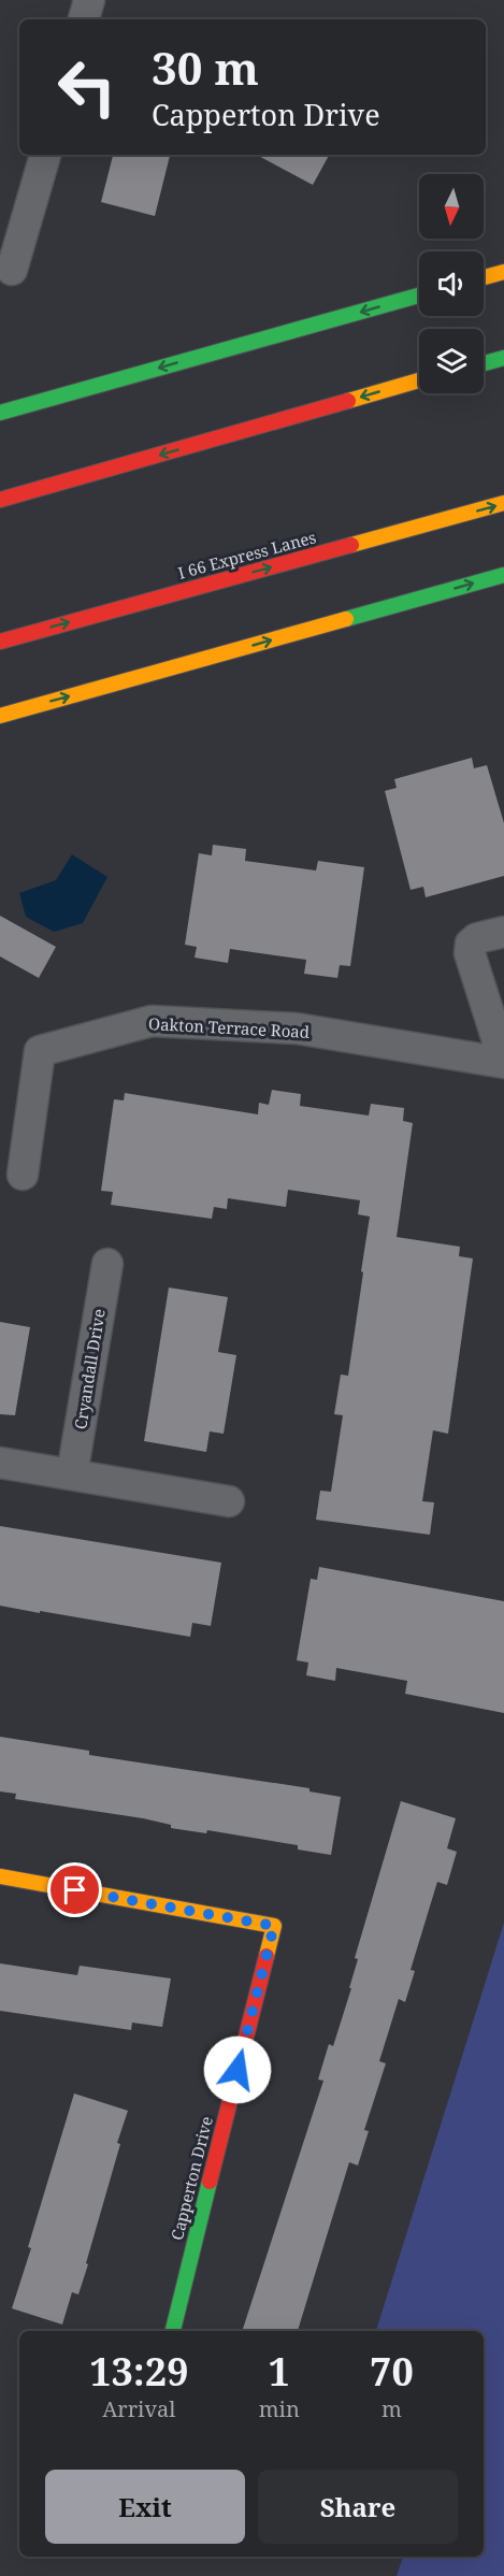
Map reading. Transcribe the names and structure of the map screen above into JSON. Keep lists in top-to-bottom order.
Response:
{
  "streets": {
    "main road": ["I 66 Express Lanes", "Capperton Drive"],
    "street": ["Oakton Terrace Road", "Cryandall Drive"]
  },
  "north": "bottom",
  "page": {
    "turn": ["30 m", "Capperton Drive"],
    "eta": [
      "13:29",
      "Arrival",
      "1",
      "min",
      "70",
      "m"
    ],
    "buttons": ["Exit", "Share"]
  }
}
